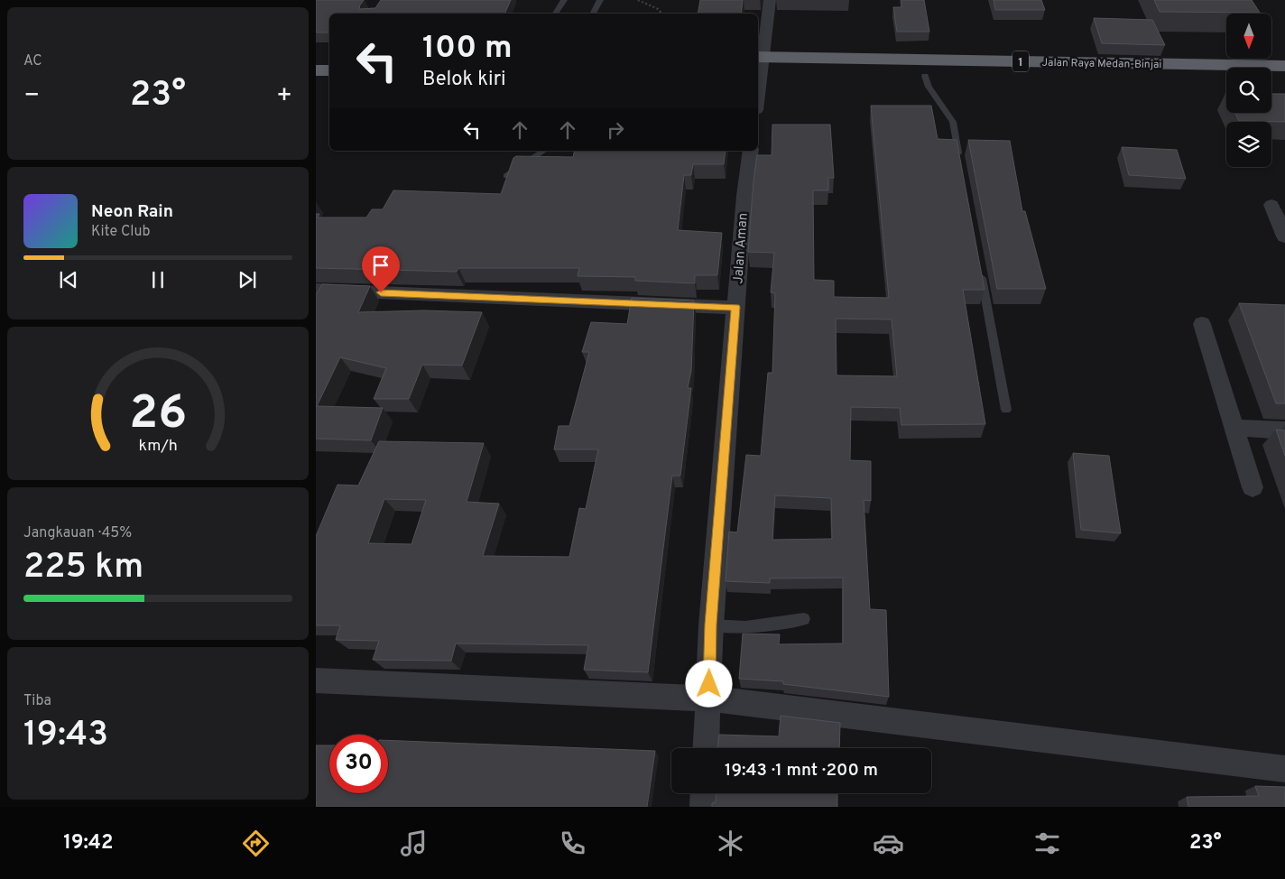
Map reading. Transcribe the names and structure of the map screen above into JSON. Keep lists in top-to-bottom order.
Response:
{
  "streets": {
    "highway": ["1", "Jalan Raya Medan-Binjai"],
    "street": ["Jalan Aman"]
  },
  "north": "bottom",
  "page": {
    "tile": [
      "AC",
      ["Jangkauan · 45%", "225 km"],
      ["Tiba", "19:43"]
    ],
    "turn": ["100 m", "Belok kiri"],
    "heat": ["−", "23°", "+"],
    "song": ["Neon Rain", "Kite Club"],
    "limit": "30",
    "trip": "19:43 · 1 mnt · 200 m",
    "tabs": ["19:42", "23°"],
    "gauge": ["26", "km/h"]
  }
}
